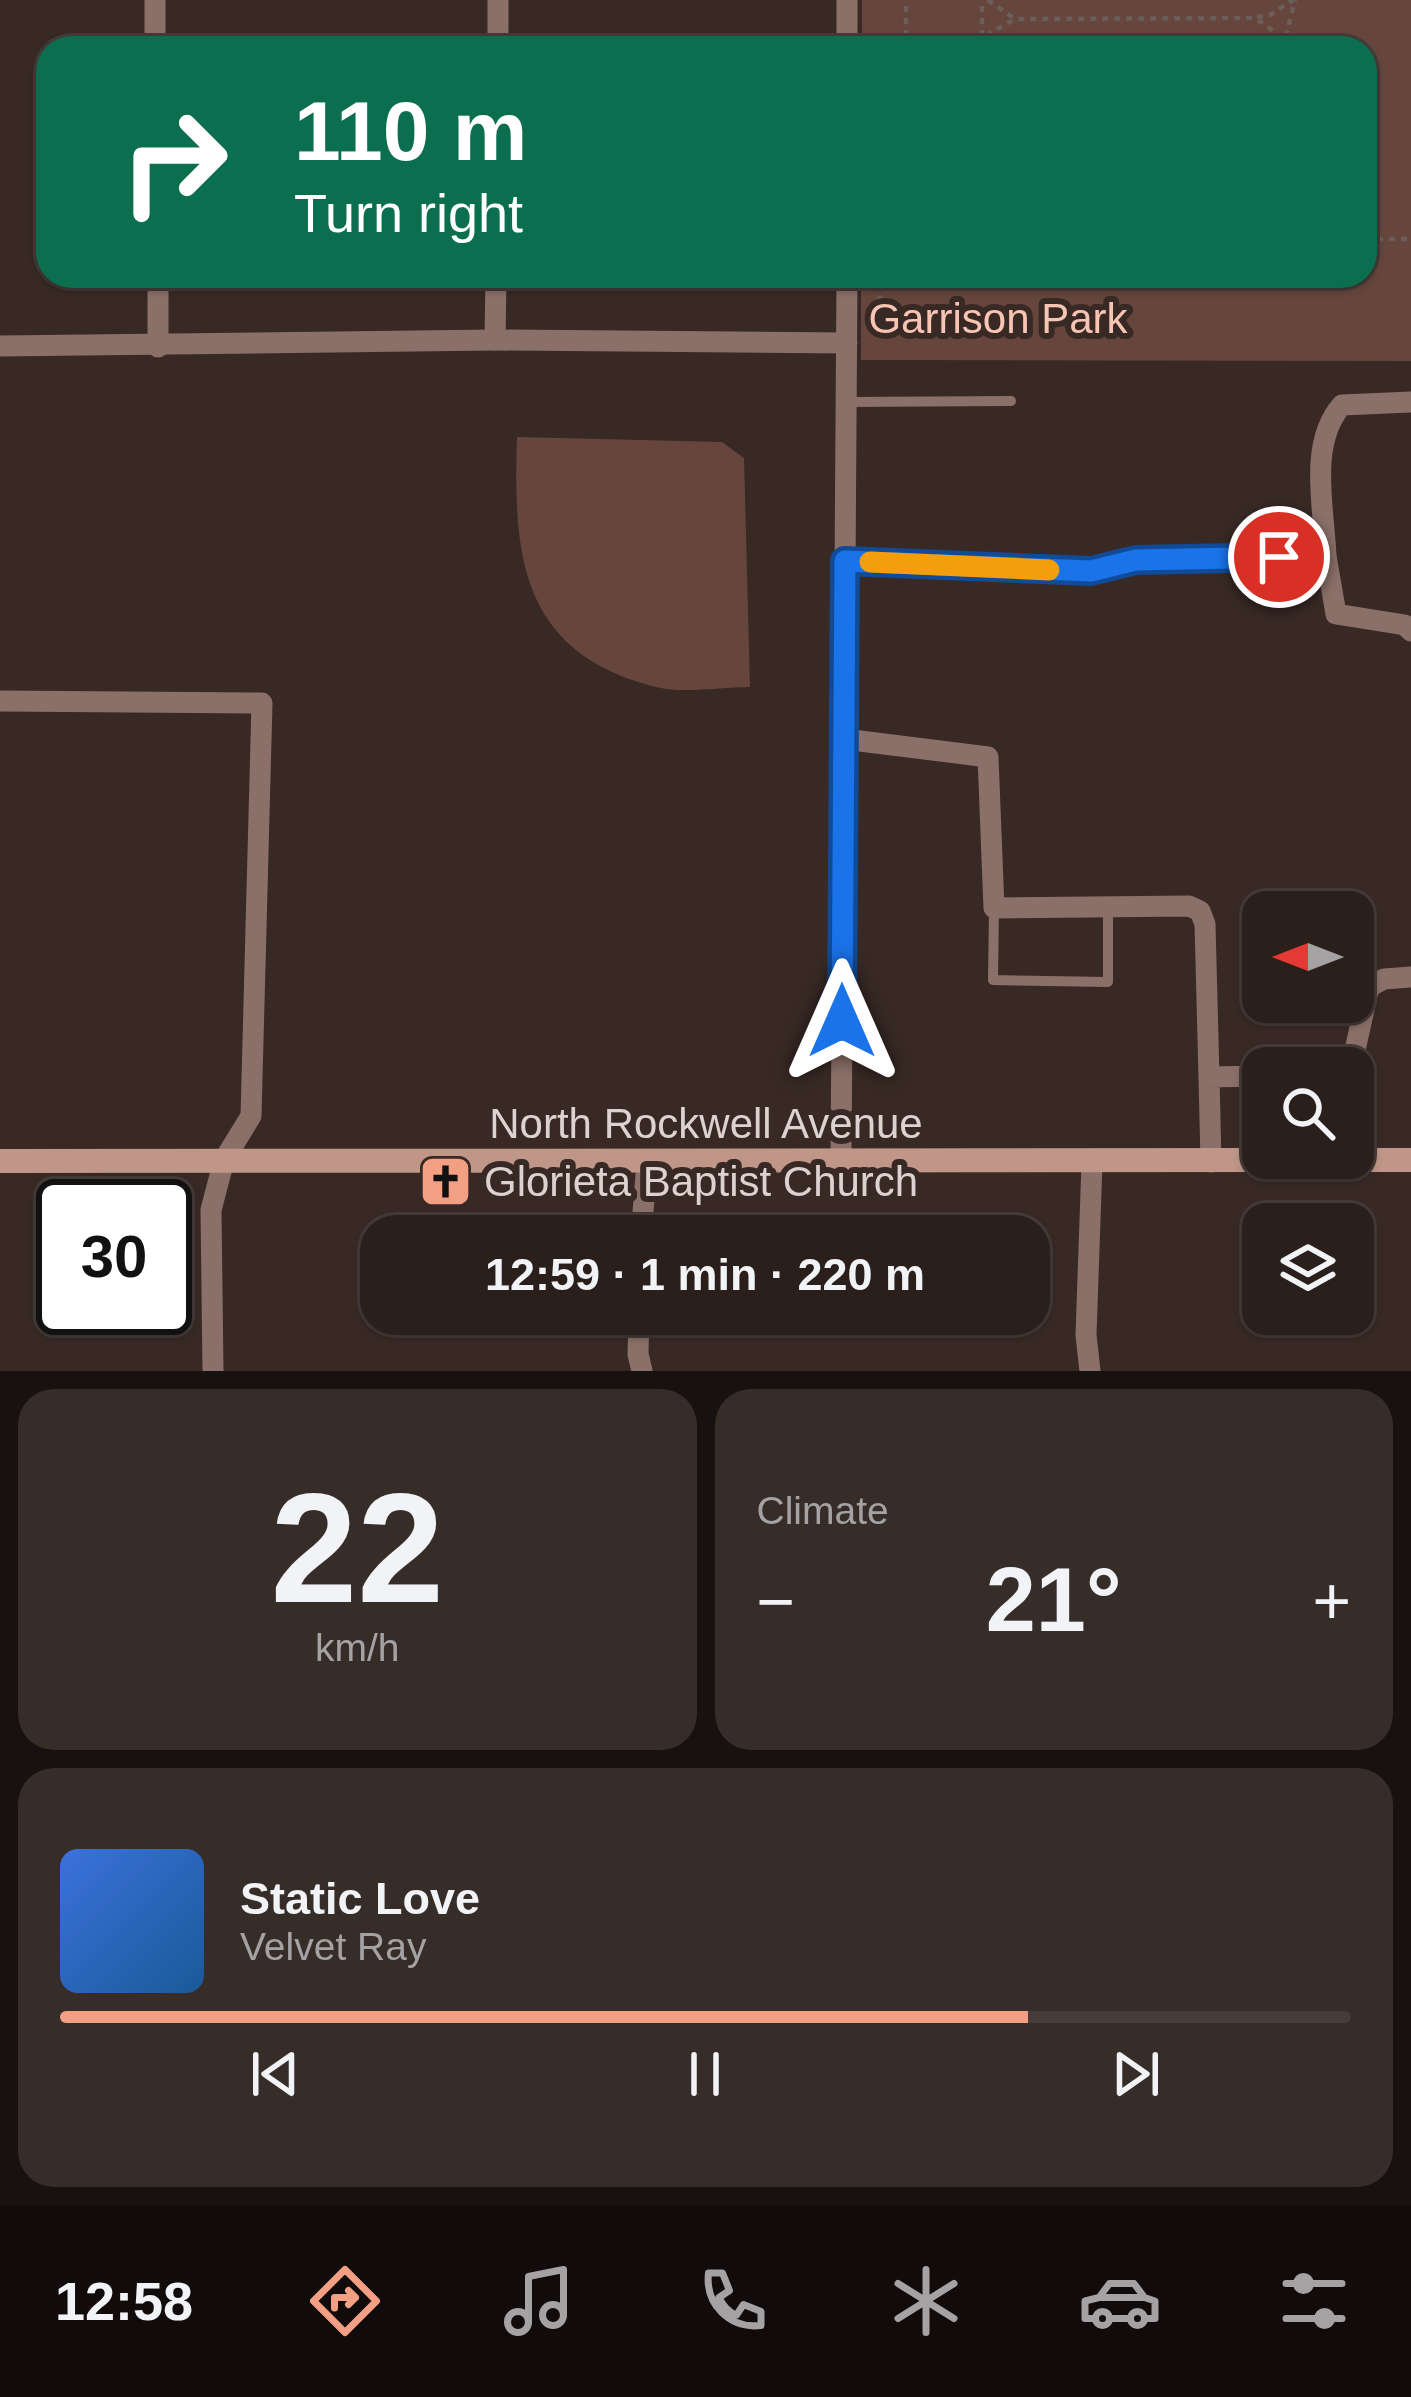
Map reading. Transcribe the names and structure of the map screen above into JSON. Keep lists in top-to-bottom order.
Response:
{
  "streets": {
    "main road": ["North Rockwell Avenue"]
  },
  "parks": ["Garrison Park"],
  "places": {
    "church": ["Glorieta Baptist Church"]
  },
  "north": "left",
  "page": {
    "turn": ["110 m", "Turn right"],
    "limit": "30",
    "trip": "12:59 · 1 min · 220 m",
    "tile": [
      ["22", "km/h"],
      "Climate"
    ],
    "heat": ["−", "21°", "+"],
    "song": ["Static Love", "Velvet Ray"],
    "tabs": "12:58"
  }
}
